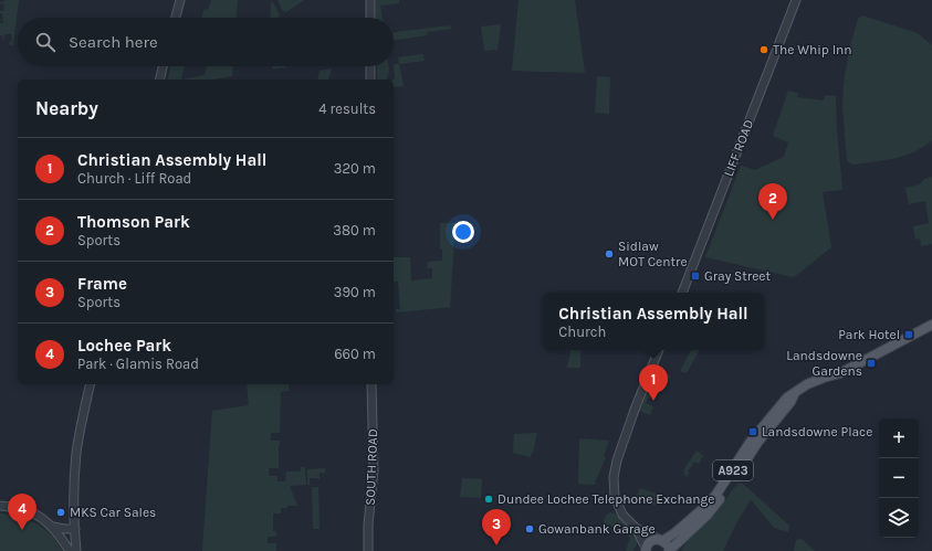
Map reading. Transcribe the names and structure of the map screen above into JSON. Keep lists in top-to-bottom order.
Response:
{
  "streets": {
    "main road": ["A923"],
    "street": ["LIFF ROAD", "SOUTH ROAD"]
  },
  "places": {
    "other": [
      "The Whip Inn",
      "Sidlaw MOT Centre",
      "Dundee Lochee Telephone Exchange",
      "MKS Car Sales",
      "Gowanbank Garage"
    ],
    "transit": [
      "Gray Street",
      "Park Hotel",
      "Landsdowne Gardens",
      "Landsdowne Place"
    ]
  },
  "page": {
    "search": "Search here",
    "heading": ["Nearby", "4 results"],
    "list": [
      {
        "mark": "1",
        "name": "Christian Assembly Hall",
        "note": "Church · Liff Road",
        "value": "320 m"
      },
      {
        "mark": "2",
        "name": "Thomson Park",
        "note": "Sports",
        "value": "380 m"
      },
      {
        "mark": "3",
        "name": "Frame",
        "note": "Sports",
        "value": "390 m"
      },
      {
        "mark": "4",
        "name": "Lochee Park",
        "note": "Park · Glamis Road",
        "value": "660 m"
      }
    ],
    "pins": [
      "2",
      "1",
      "4",
      "3"
    ],
    "popup": ["Christian Assembly Hall", "Church"],
    "map_buttons": ["+", "−"]
  }
}
